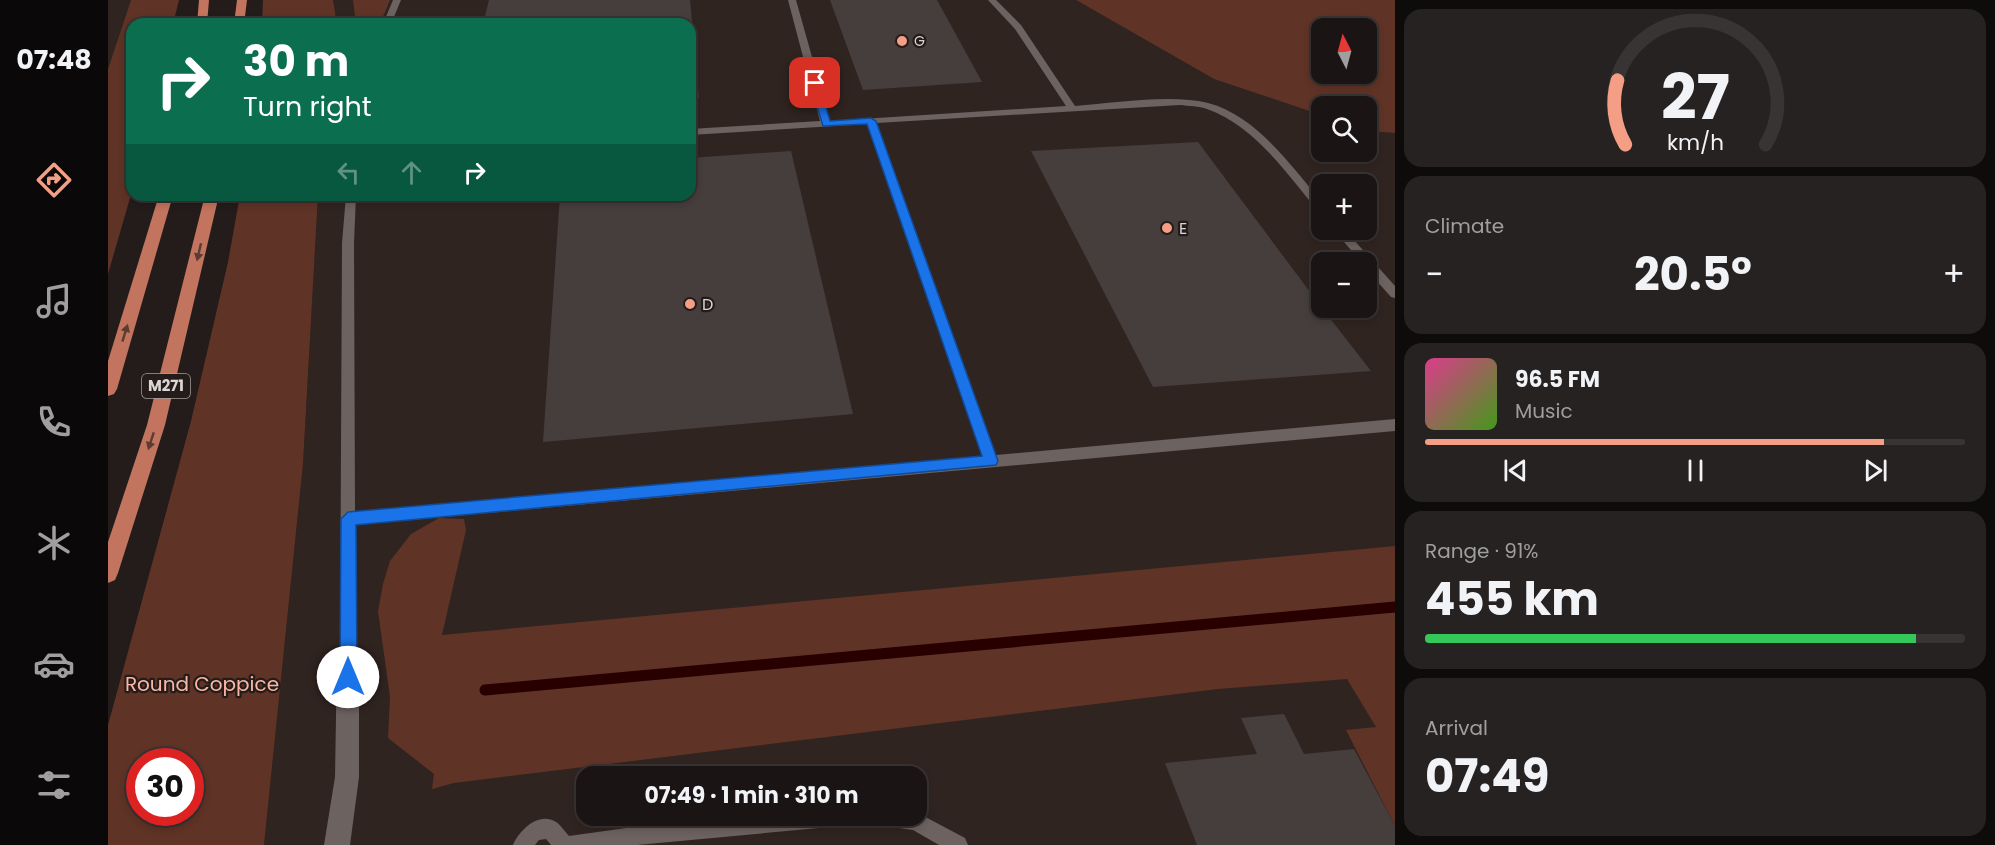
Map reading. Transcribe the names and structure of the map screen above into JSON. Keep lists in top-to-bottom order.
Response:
{
  "streets": {
    "highway": ["M271"]
  },
  "parks": ["Round Coppice"],
  "places": ["G", "E", "D"],
  "north": "top",
  "page": {
    "tabs": "07:48",
    "map_buttons": ["+", "−"],
    "turn": ["30 m", "Turn right"],
    "tile": [
      "Climate",
      ["Range · 91%", "455 km"],
      ["Arrival", "07:49"]
    ],
    "heat": ["−", "20.5°", "+"],
    "song": ["96.5 FM", "Music"],
    "limit": "30",
    "trip": "07:49 · 1 min · 310 m",
    "gauge": ["27", "km/h"]
  }
}
